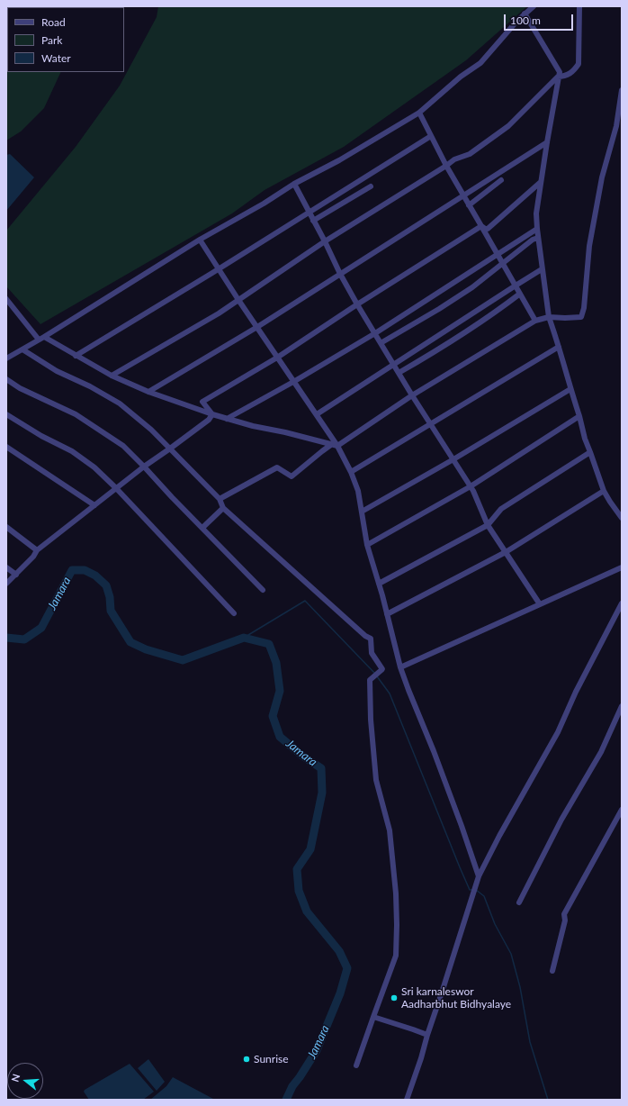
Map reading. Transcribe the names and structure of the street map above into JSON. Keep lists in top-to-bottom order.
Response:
{
  "water": ["Jamara"],
  "places": ["Sri karnaleswor Aadharbhut Bidhyalaye", "Sunrise"],
  "legend": ["Road", "Park", "Water"],
  "scale_bar": "100 m",
  "north": "left"
}
